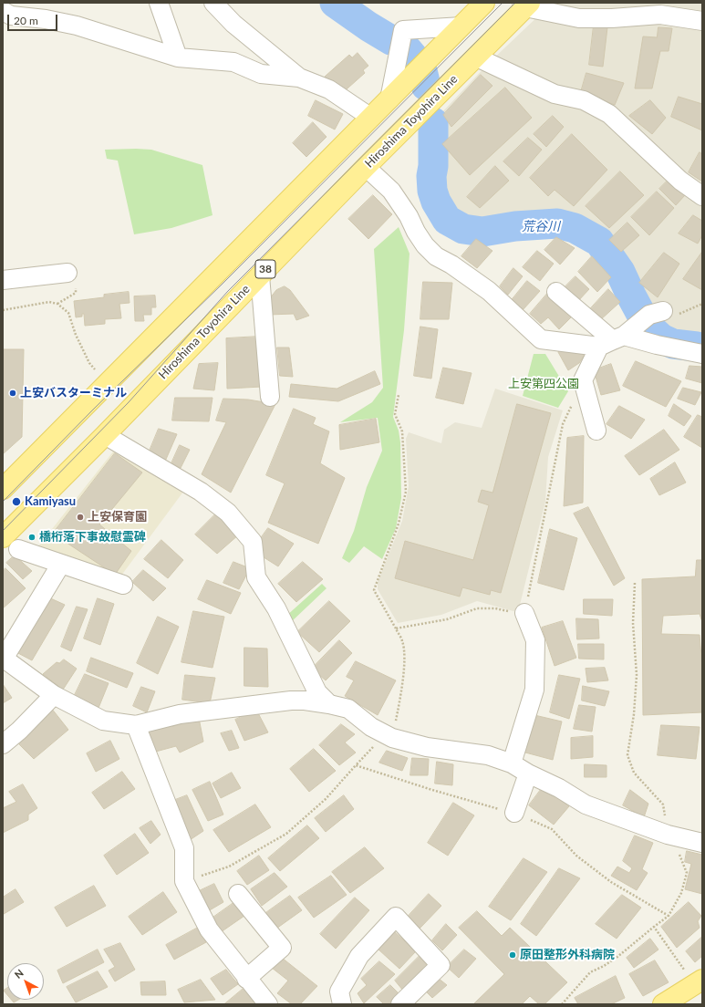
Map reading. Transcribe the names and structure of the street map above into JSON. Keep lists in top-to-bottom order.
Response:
{
  "streets": {
    "main road": ["Hiroshima Toyohira Line", "38"]
  },
  "water": ["荒谷川"],
  "parks": ["上安第四公園"],
  "places": [
    "上安バスターミナル",
    "Kamiyasu",
    "上安保育園",
    "橋桁落下事故慰霊碑",
    "原田整形外科病院"
  ],
  "scale_bar": "20 m",
  "north": "top left"
}
